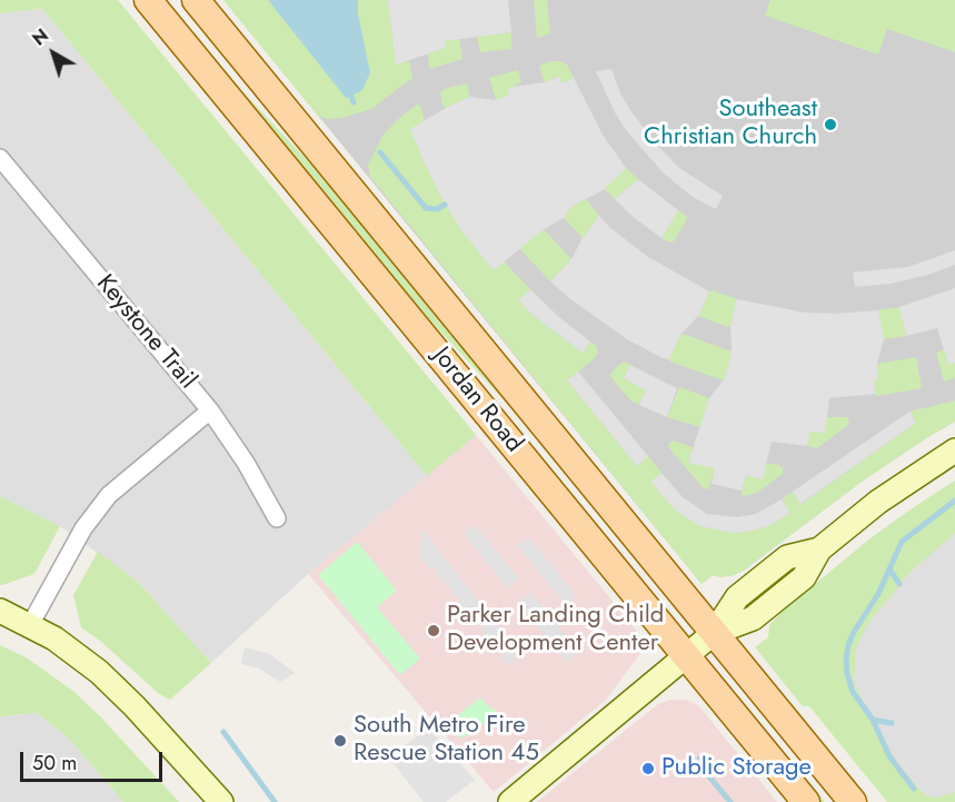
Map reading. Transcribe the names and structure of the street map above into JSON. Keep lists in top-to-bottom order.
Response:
{
  "streets": {
    "main road": ["Jordan Road"],
    "street": ["Keystone Trail"]
  },
  "places": [
    "Southeast Christian Church",
    "Parker Landing Child Development Center",
    "South Metro Fire Rescue Station 45",
    "Public Storage"
  ],
  "scale_bar": "50 m",
  "north": "top left"
}
